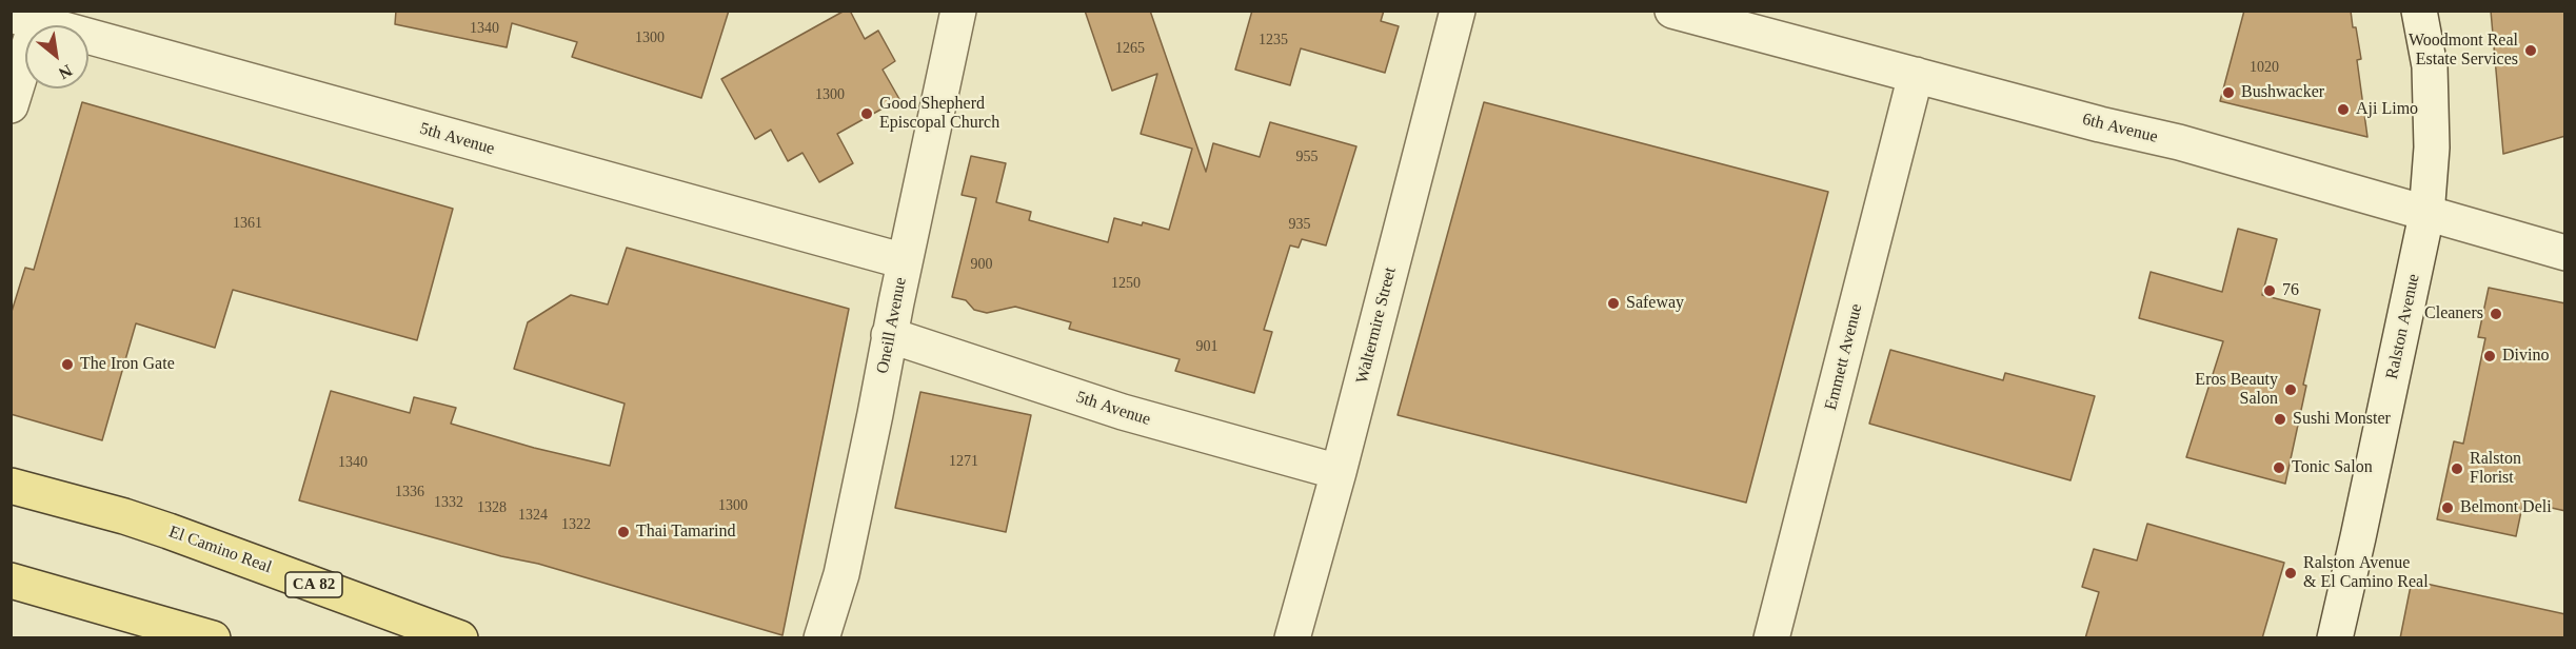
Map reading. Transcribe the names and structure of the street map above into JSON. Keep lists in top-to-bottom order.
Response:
{
  "streets": {
    "main road": ["El Camino Real", "CA 82"],
    "street": [
      "6th Avenue",
      "5th Avenue",
      "Oneill Avenue",
      "Waltermire Street",
      "Ralston Avenue",
      "Emmett Avenue"
    ]
  },
  "crossings": [
    ["6th Avenue", "Ralston Avenue"],
    ["6th Avenue", "Emmett Avenue"],
    ["5th Avenue", "Oneill Avenue"],
    ["5th Avenue", "Waltermire Street"]
  ],
  "places": [
    "Woodmont Real Estate Services",
    "Bushwacker",
    "Aji Limo",
    "Good Shepherd Episcopal Church",
    "76",
    "Safeway",
    "Cleaners",
    "Divino",
    "The Iron Gate",
    "Eros Beauty Salon",
    "Sushi Monster",
    "Tonic Salon",
    "Ralston Florist",
    "Belmont Deli",
    "Thai Tamarind",
    "Ralston Avenue & El Camino Real"
  ],
  "house_numbers": [
    "1340",
    "1300",
    "1235",
    "1265",
    "1020",
    "1300",
    "955",
    "1361",
    "935",
    "900",
    "1250",
    "901",
    "1271",
    "1340",
    "1336",
    "1332",
    "1300",
    "1328",
    "1324",
    "1322"
  ],
  "north": "bottom right"
}
